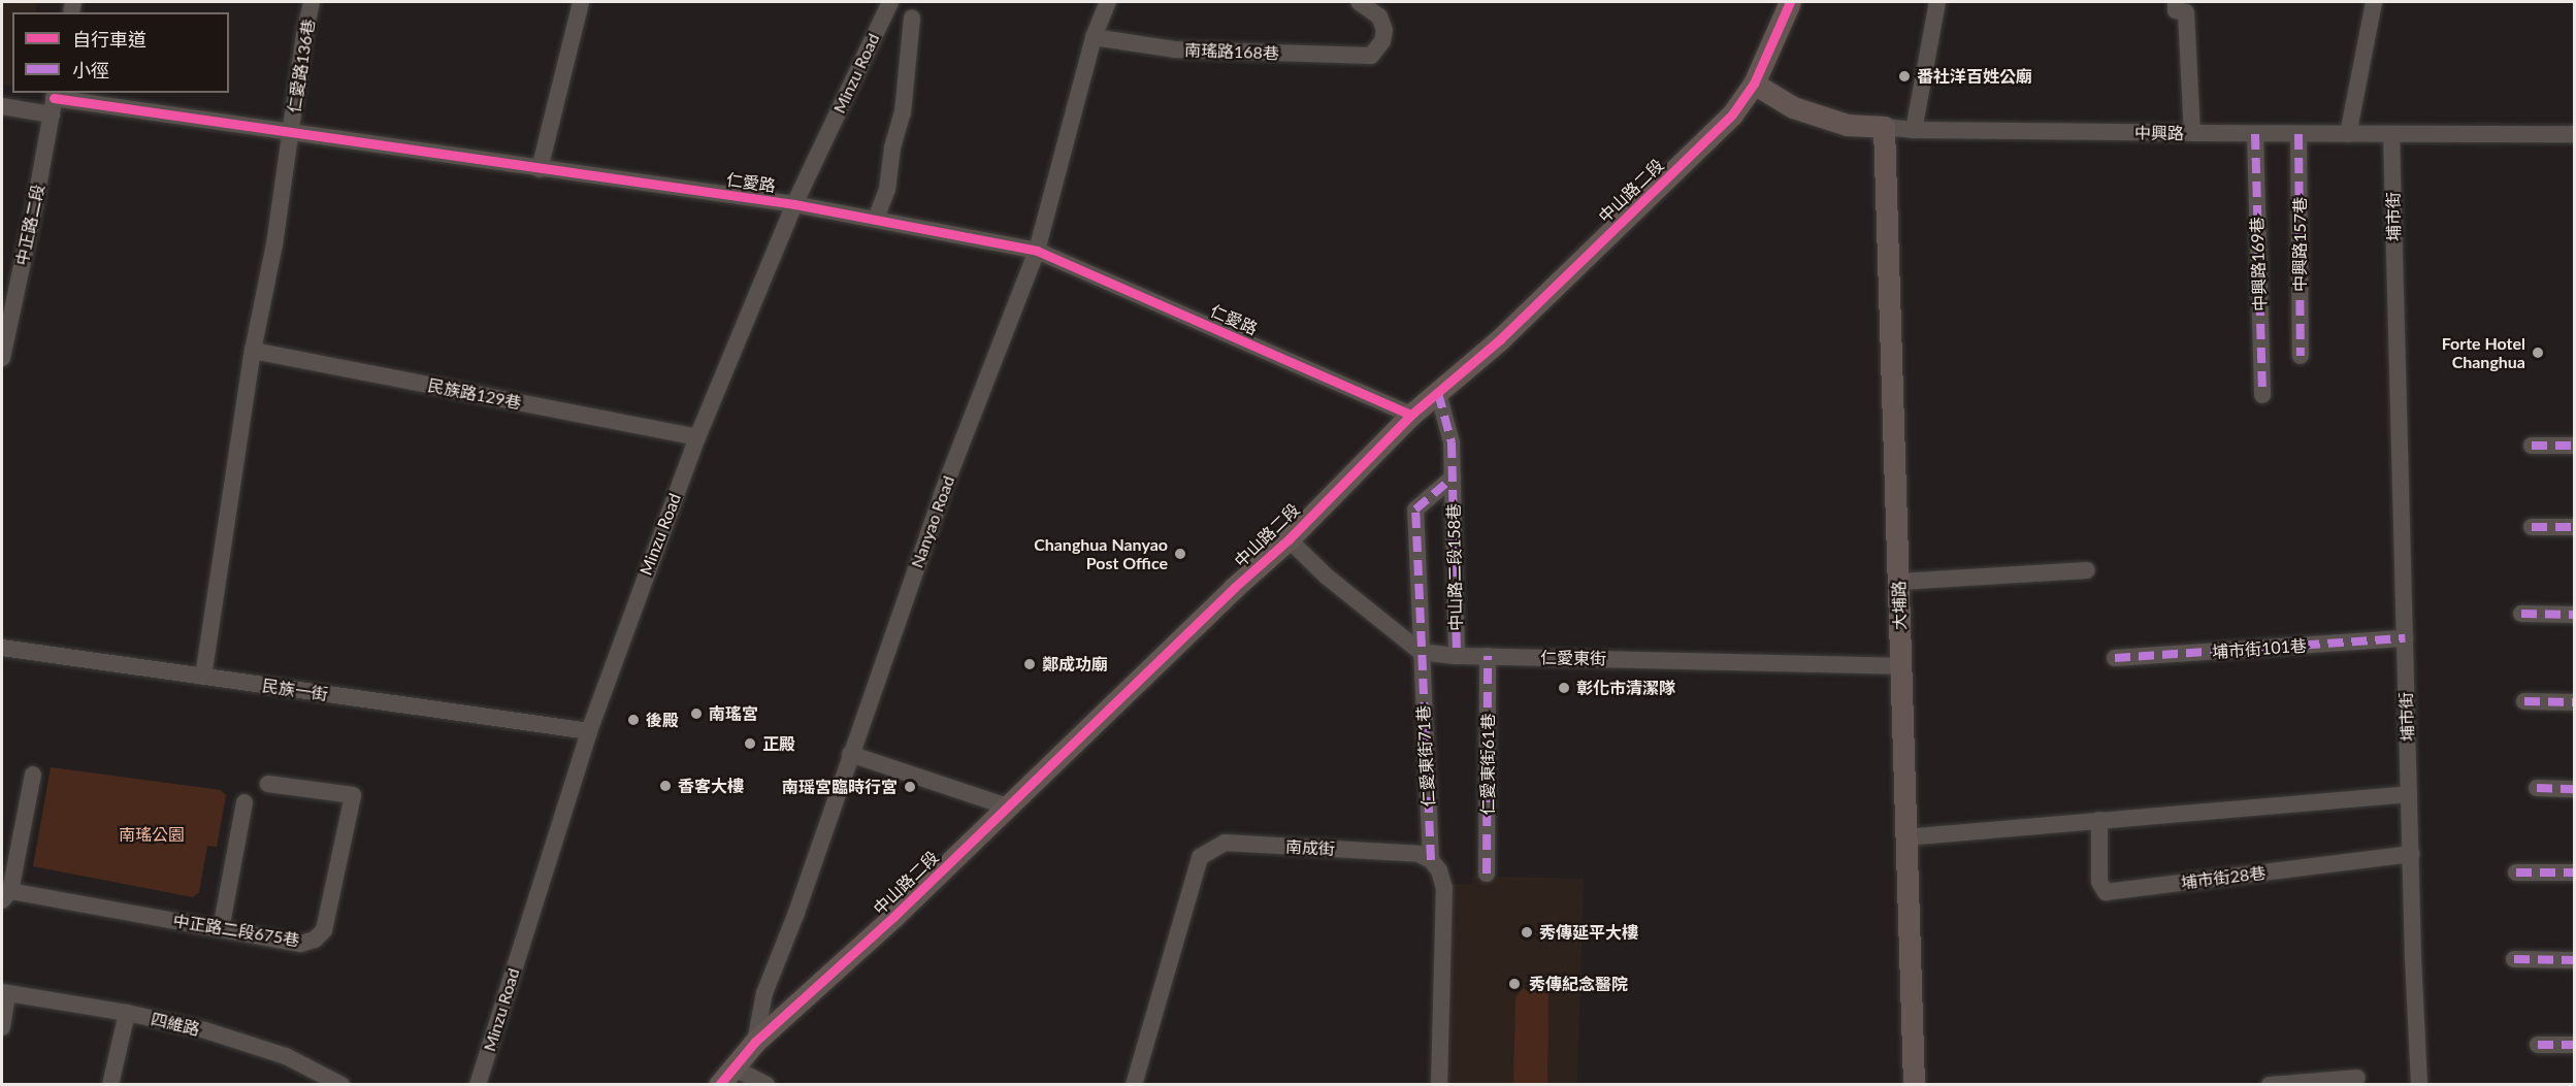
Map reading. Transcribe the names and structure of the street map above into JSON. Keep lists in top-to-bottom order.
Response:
{
  "streets": {
    "main road": ["中興路", "中山路二段", "大埔路"],
    "street": [
      "南瑤路168巷",
      "仁愛路136巷",
      "Minzu Road",
      "仁愛路",
      "埔市街",
      "中正路二段",
      "中興路157巷",
      "中興路169巷",
      "民族路129巷",
      "Nanyao Road",
      "中山路二段158巷",
      "埔市街101巷",
      "仁愛東街",
      "民族一街",
      "仁愛東街71巷",
      "仁愛東街61巷",
      "南成街",
      "埔市街28巷",
      "中正路二段675巷",
      "四維路"
    ]
  },
  "crossings": [
    ["南瑤路168巷", "Nanyao Road"],
    ["仁愛路136巷", "仁愛路"],
    ["仁愛路136巷", "民族路129巷"],
    ["仁愛路136巷", "民族一街"],
    ["Minzu Road", "仁愛路"],
    ["Minzu Road", "民族路129巷"],
    ["Minzu Road", "民族一街"],
    ["中興路", "中山路二段"],
    ["中興路", "埔市街"],
    ["中興路", "中興路157巷"],
    ["中興路", "中興路169巷"],
    ["中興路", "大埔路"],
    ["仁愛路", "中山路二段"],
    ["仁愛路", "中正路二段"],
    ["仁愛路", "Nanyao Road"],
    ["中山路二段", "Nanyao Road"],
    ["中山路二段", "中山路二段158巷"],
    ["埔市街", "埔市街101巷"],
    ["中山路二段158巷", "仁愛東街"],
    ["中山路二段158巷", "仁愛東街71巷"],
    ["大埔路", "仁愛東街"],
    ["仁愛東街", "仁愛東街71巷"],
    ["仁愛東街", "仁愛東街61巷"],
    ["仁愛東街71巷", "南成街"]
  ],
  "parks": ["南瑤公園"],
  "places": [
    "番社洋百姓公廟",
    "Forte Hotel Changhua",
    "Changhua Nanyao Post Office",
    "鄭成功廟",
    "彰化市清潔隊",
    "南瑤宮",
    "後殿",
    "正殿",
    "香客大樓",
    "南瑶宮臨時行宮",
    "秀傳延平大樓",
    "秀傳紀念醫院"
  ],
  "legend": ["自行車道", "小徑"]
}
